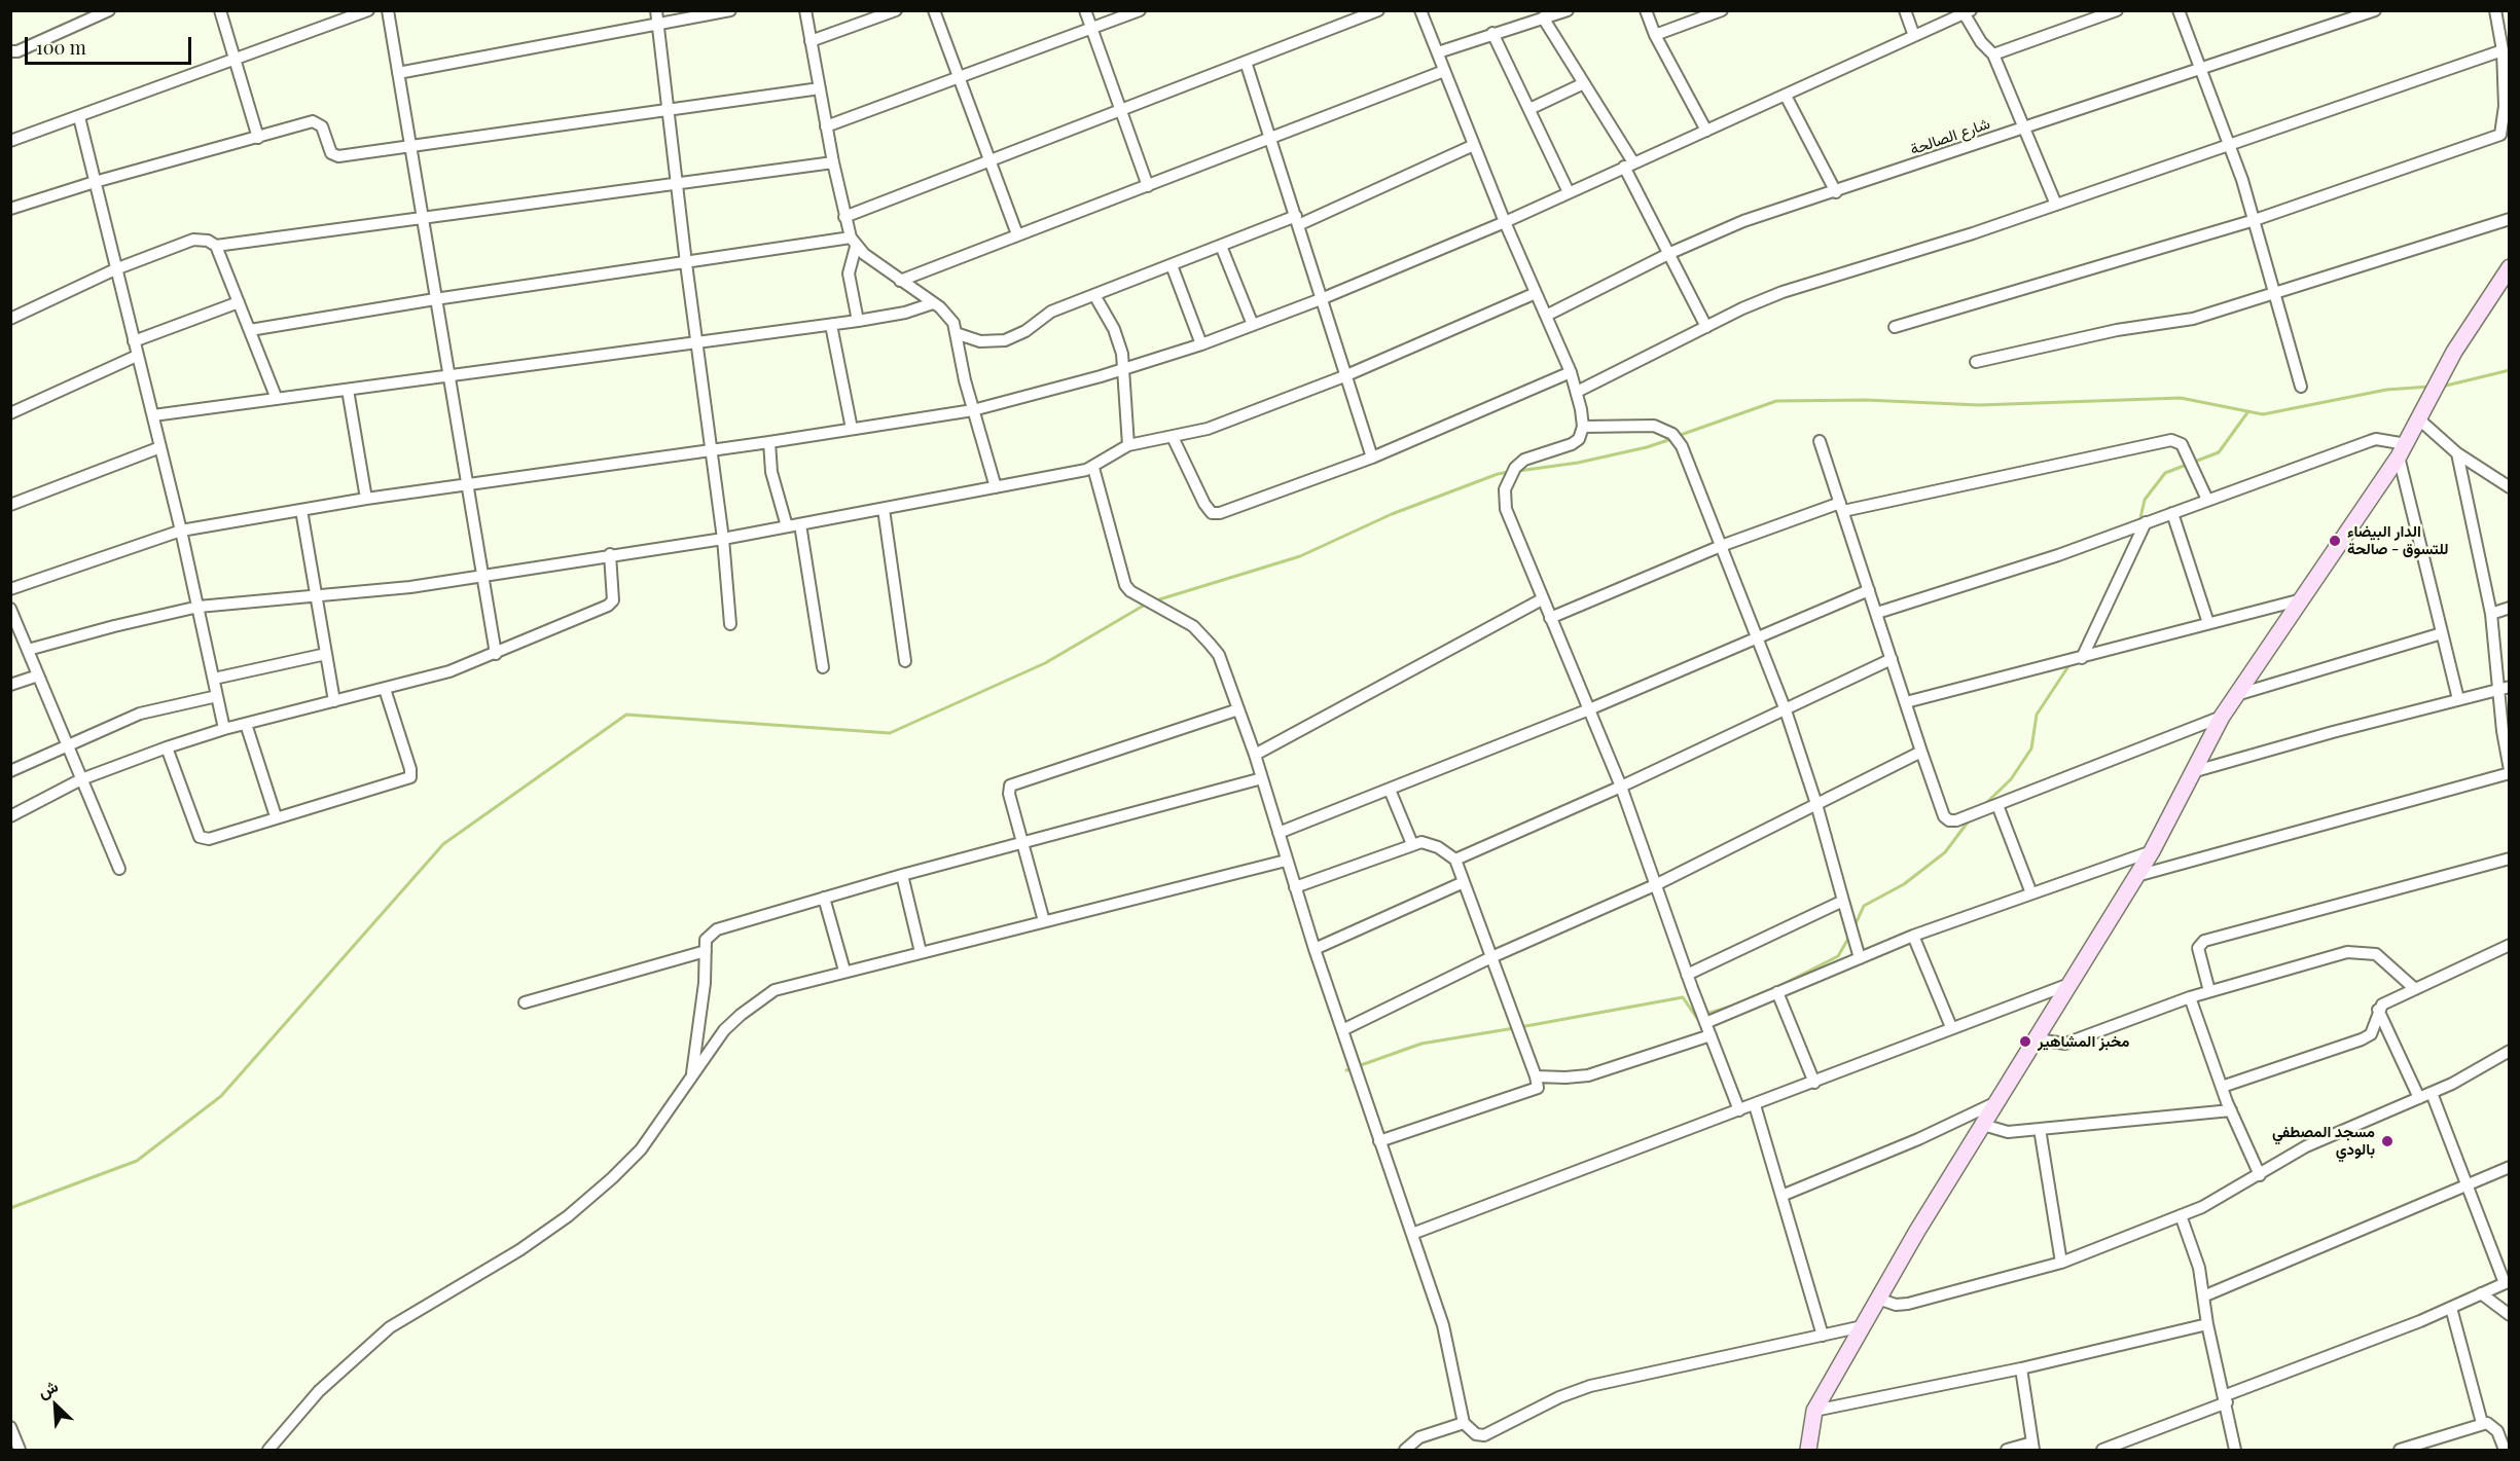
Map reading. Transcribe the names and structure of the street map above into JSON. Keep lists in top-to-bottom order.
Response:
{
  "streets": {
    "street": ["شارع الصالحة"]
  },
  "places": ["الدار البيضاء للتسوق - صالحة", "مخبز المشاهير", "مسجد المصطفي بالودي"],
  "scale_bar": "100 m",
  "north": "top left"
}
